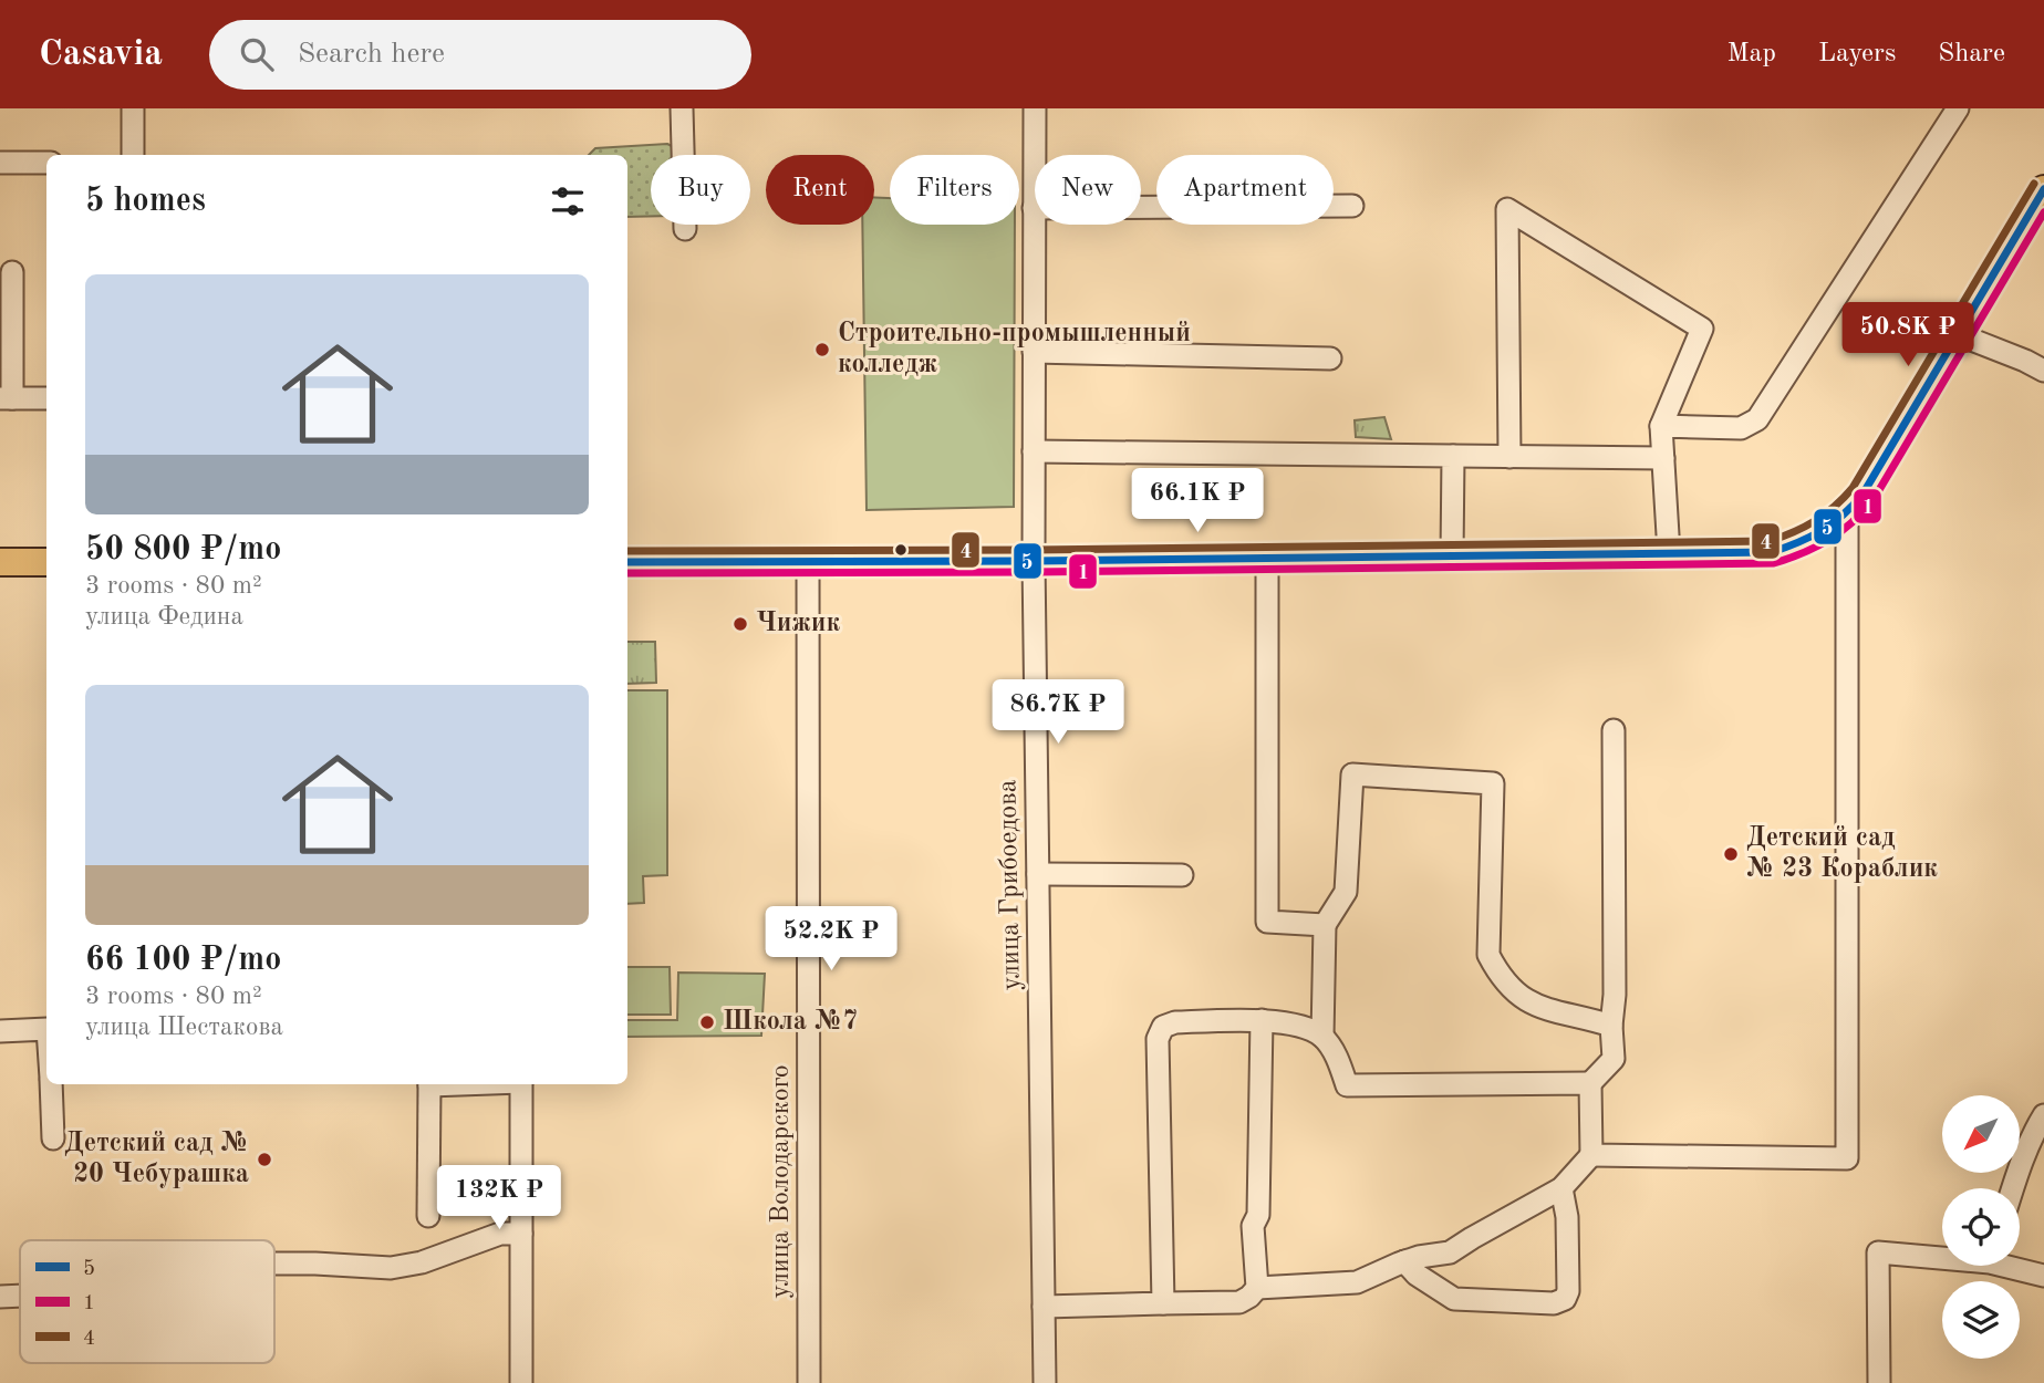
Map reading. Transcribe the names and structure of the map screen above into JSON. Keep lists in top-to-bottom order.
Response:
{
  "streets": {
    "street": ["улица Грибоедова", "улица Володарского"]
  },
  "places": [
    "Строительно-промышленный колледж",
    "Чижик",
    "Детский сад № 23 Кораблик",
    "Школа №7",
    "Детский сад № 20 Чебурашка"
  ],
  "lines": ["transit line 4", "transit line 5", "transit line 1"],
  "legend": ["5", "1", "4"],
  "north": "bottom left",
  "page": {
    "header": "Casavia",
    "search": "Search here",
    "nav": ["Map", "Layers", "Share"],
    "chip": [
      "Buy",
      "Rent",
      "Filters",
      "New",
      "Apartment"
    ],
    "heading": "5 homes",
    "list": [
      {
        "name": "50 800 ₽/mo",
        "note": "3 rooms · 80 m² · улица Федина"
      },
      {
        "name": "66 100 ₽/mo",
        "note": "3 rooms · 80 m² · улица Шестакова"
      }
    ],
    "price": [
      "50.8K ₽",
      "66.1K ₽",
      "86.7K ₽",
      "52.2K ₽",
      "132K ₽"
    ]
  }
}
